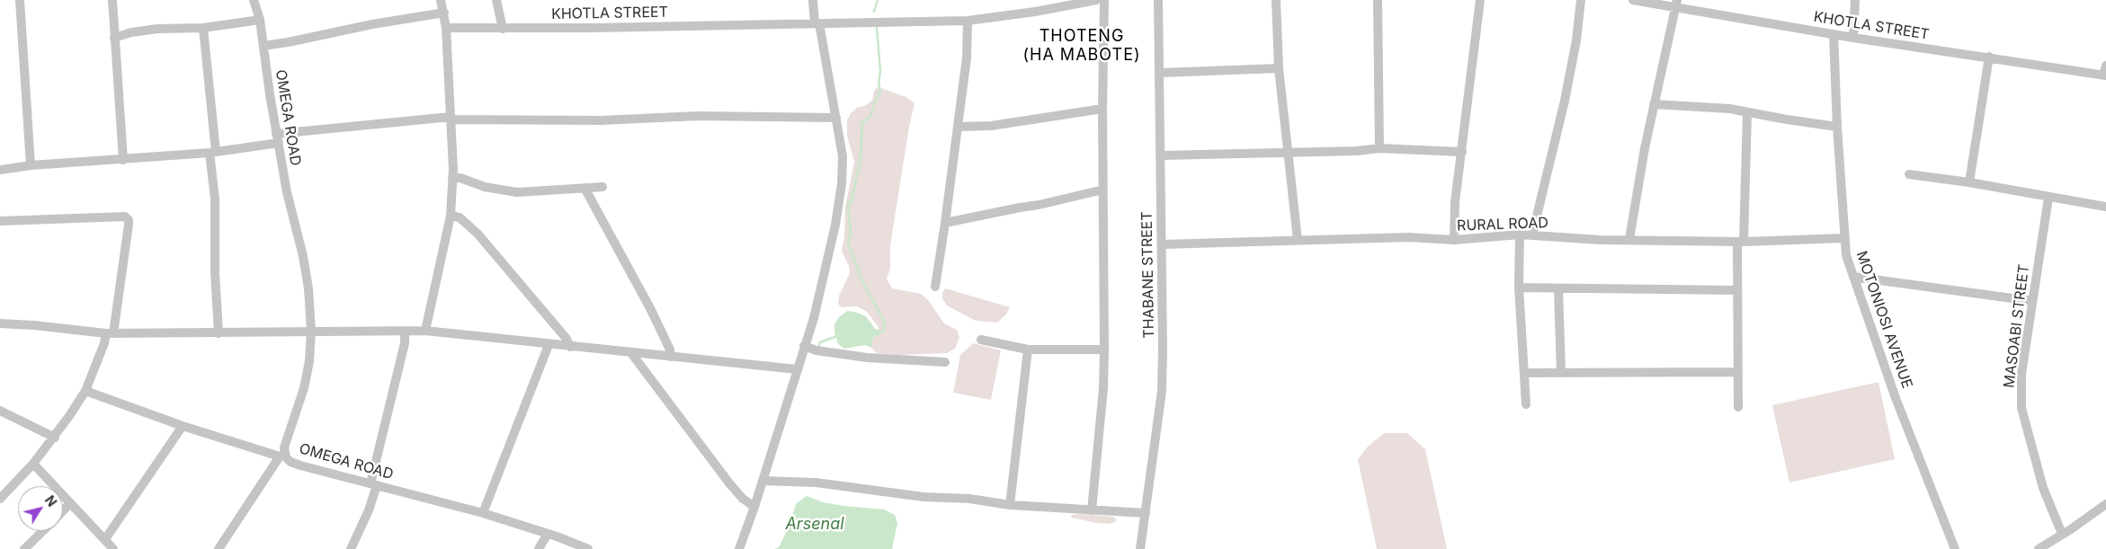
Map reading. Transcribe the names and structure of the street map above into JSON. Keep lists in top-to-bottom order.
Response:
{
  "streets": {
    "street": [
      "KHOTLA STREET",
      "OMEGA ROAD",
      "RURAL ROAD",
      "THABANE STREET",
      "MOTONIOSI AVENUE",
      "MASOABI STREET"
    ]
  },
  "crossings": [
    ["KHOTLA STREET", "MOTONIOSI AVENUE"],
    ["RURAL ROAD", "THABANE STREET"],
    ["RURAL ROAD", "MOTONIOSI AVENUE"]
  ],
  "districts": ["THOTENG (HA MABOTE)"],
  "water": ["Arsenal"],
  "north": "top right"
}
